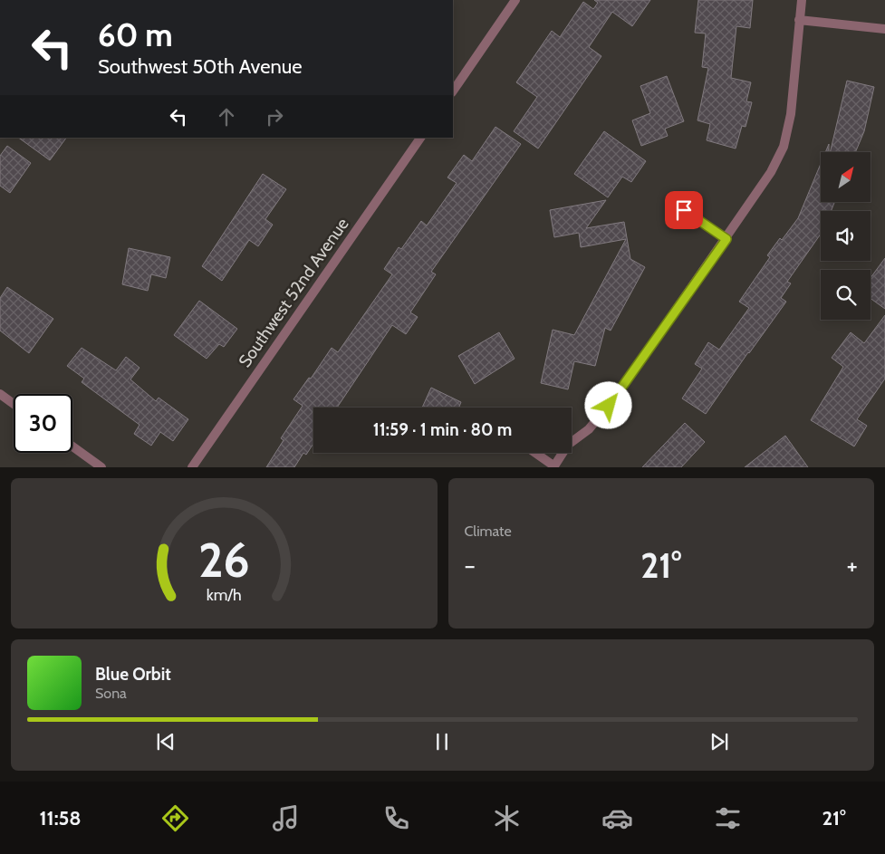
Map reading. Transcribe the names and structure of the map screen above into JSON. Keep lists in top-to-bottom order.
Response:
{
  "streets": {
    "street": ["Southwest 52nd Avenue"]
  },
  "north": "top right",
  "page": {
    "turn": ["60 m", "Southwest 50th Avenue"],
    "limit": "30",
    "trip": "11:59 · 1 min · 80 m",
    "tile": "Climate",
    "heat": ["−", "21°", "+"],
    "song": ["Blue Orbit", "Sona"],
    "tabs": ["11:58", "21°"],
    "gauge": ["26", "km/h"]
  }
}
